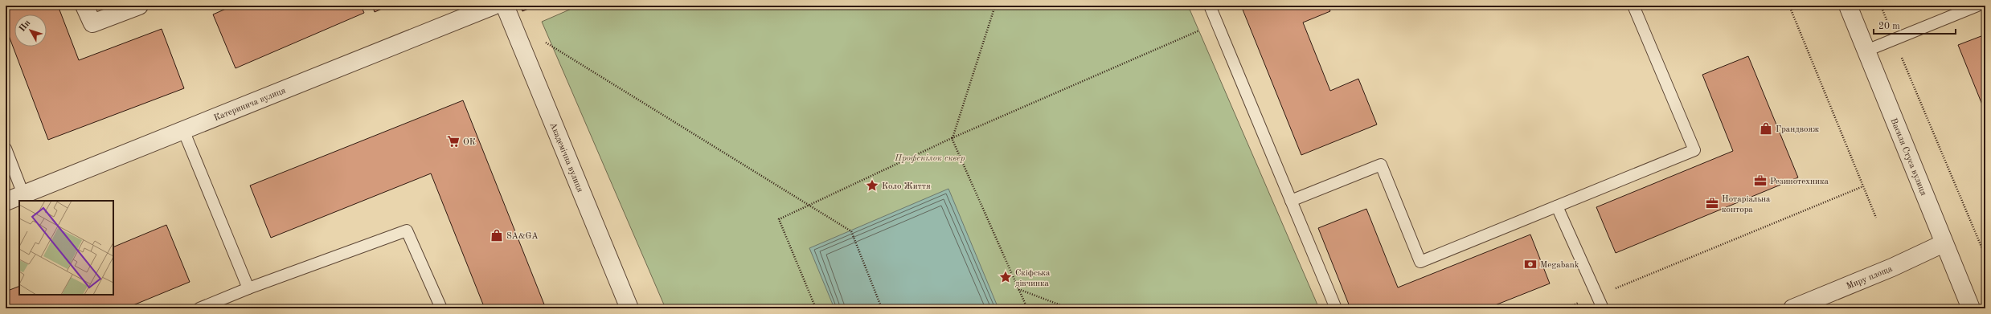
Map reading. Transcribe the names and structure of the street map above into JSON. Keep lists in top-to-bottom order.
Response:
{
  "streets": {
    "street": [
      "Катеринича вулиця",
      "Академічна вулиця",
      "Василя Стуса вулиця",
      "Миру площа"
    ]
  },
  "crossings": [
    ["Василя Стуса вулиця", "Миру площа"]
  ],
  "parks": ["Профспілок сквер"],
  "places": {
    "shop": ["Грандвояж", "SA&GA"],
    "supermarket": ["ОК"],
    "office": ["Резинотехника", "Нотаріальна контора"],
    "place": ["Коло Життя", "Скіфська дівчинка"],
    "bank": ["Megabank"]
  },
  "scale_bar": "20 m",
  "north": "top left"
}
